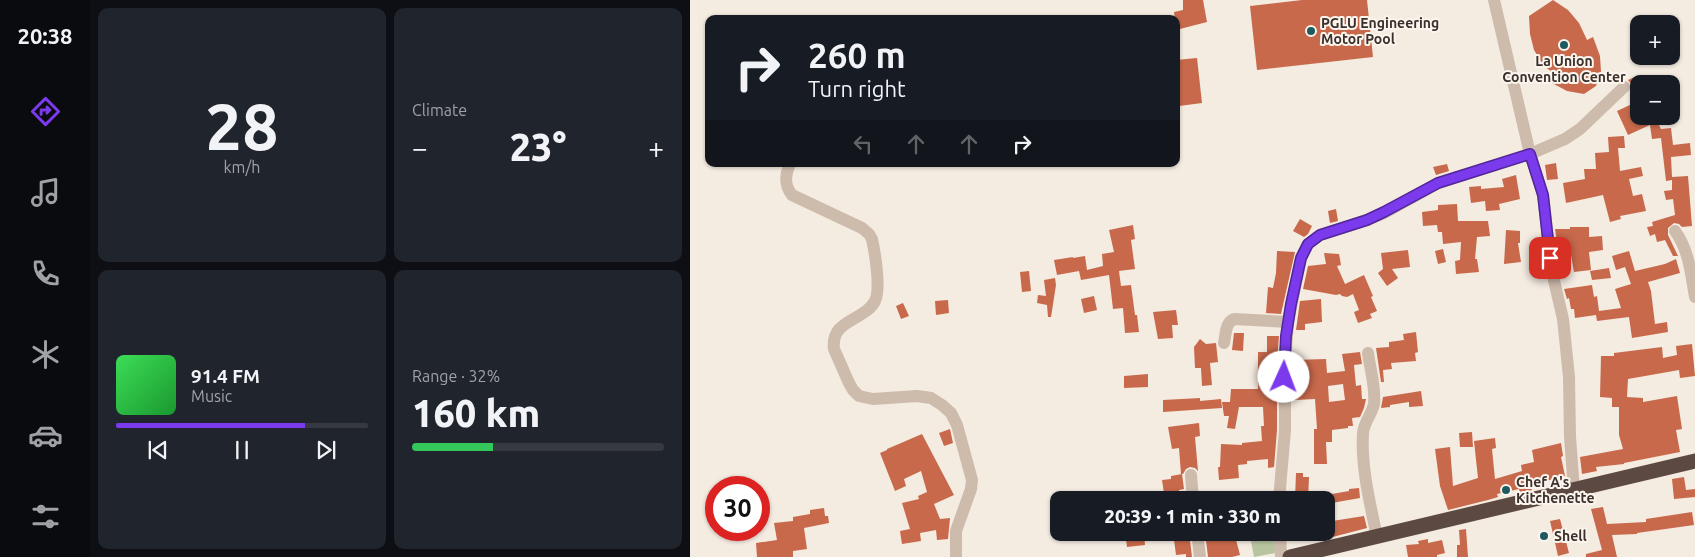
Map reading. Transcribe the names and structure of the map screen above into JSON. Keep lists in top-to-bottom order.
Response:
{
  "places": [
    "PGLU Engineering Motor Pool",
    "La Union Convention Center",
    "Chef A's Kitchenette",
    "Shell"
  ],
  "page": {
    "tabs": "20:38",
    "tile": [
      ["28", "km/h"],
      "Climate",
      ["Range · 32%", "160 km"]
    ],
    "map_buttons": ["+", "−"],
    "turn": ["260 m", "Turn right"],
    "heat": ["−", "23°", "+"],
    "song": ["91.4 FM", "Music"],
    "limit": "30",
    "trip": "20:39 · 1 min · 330 m"
  }
}
